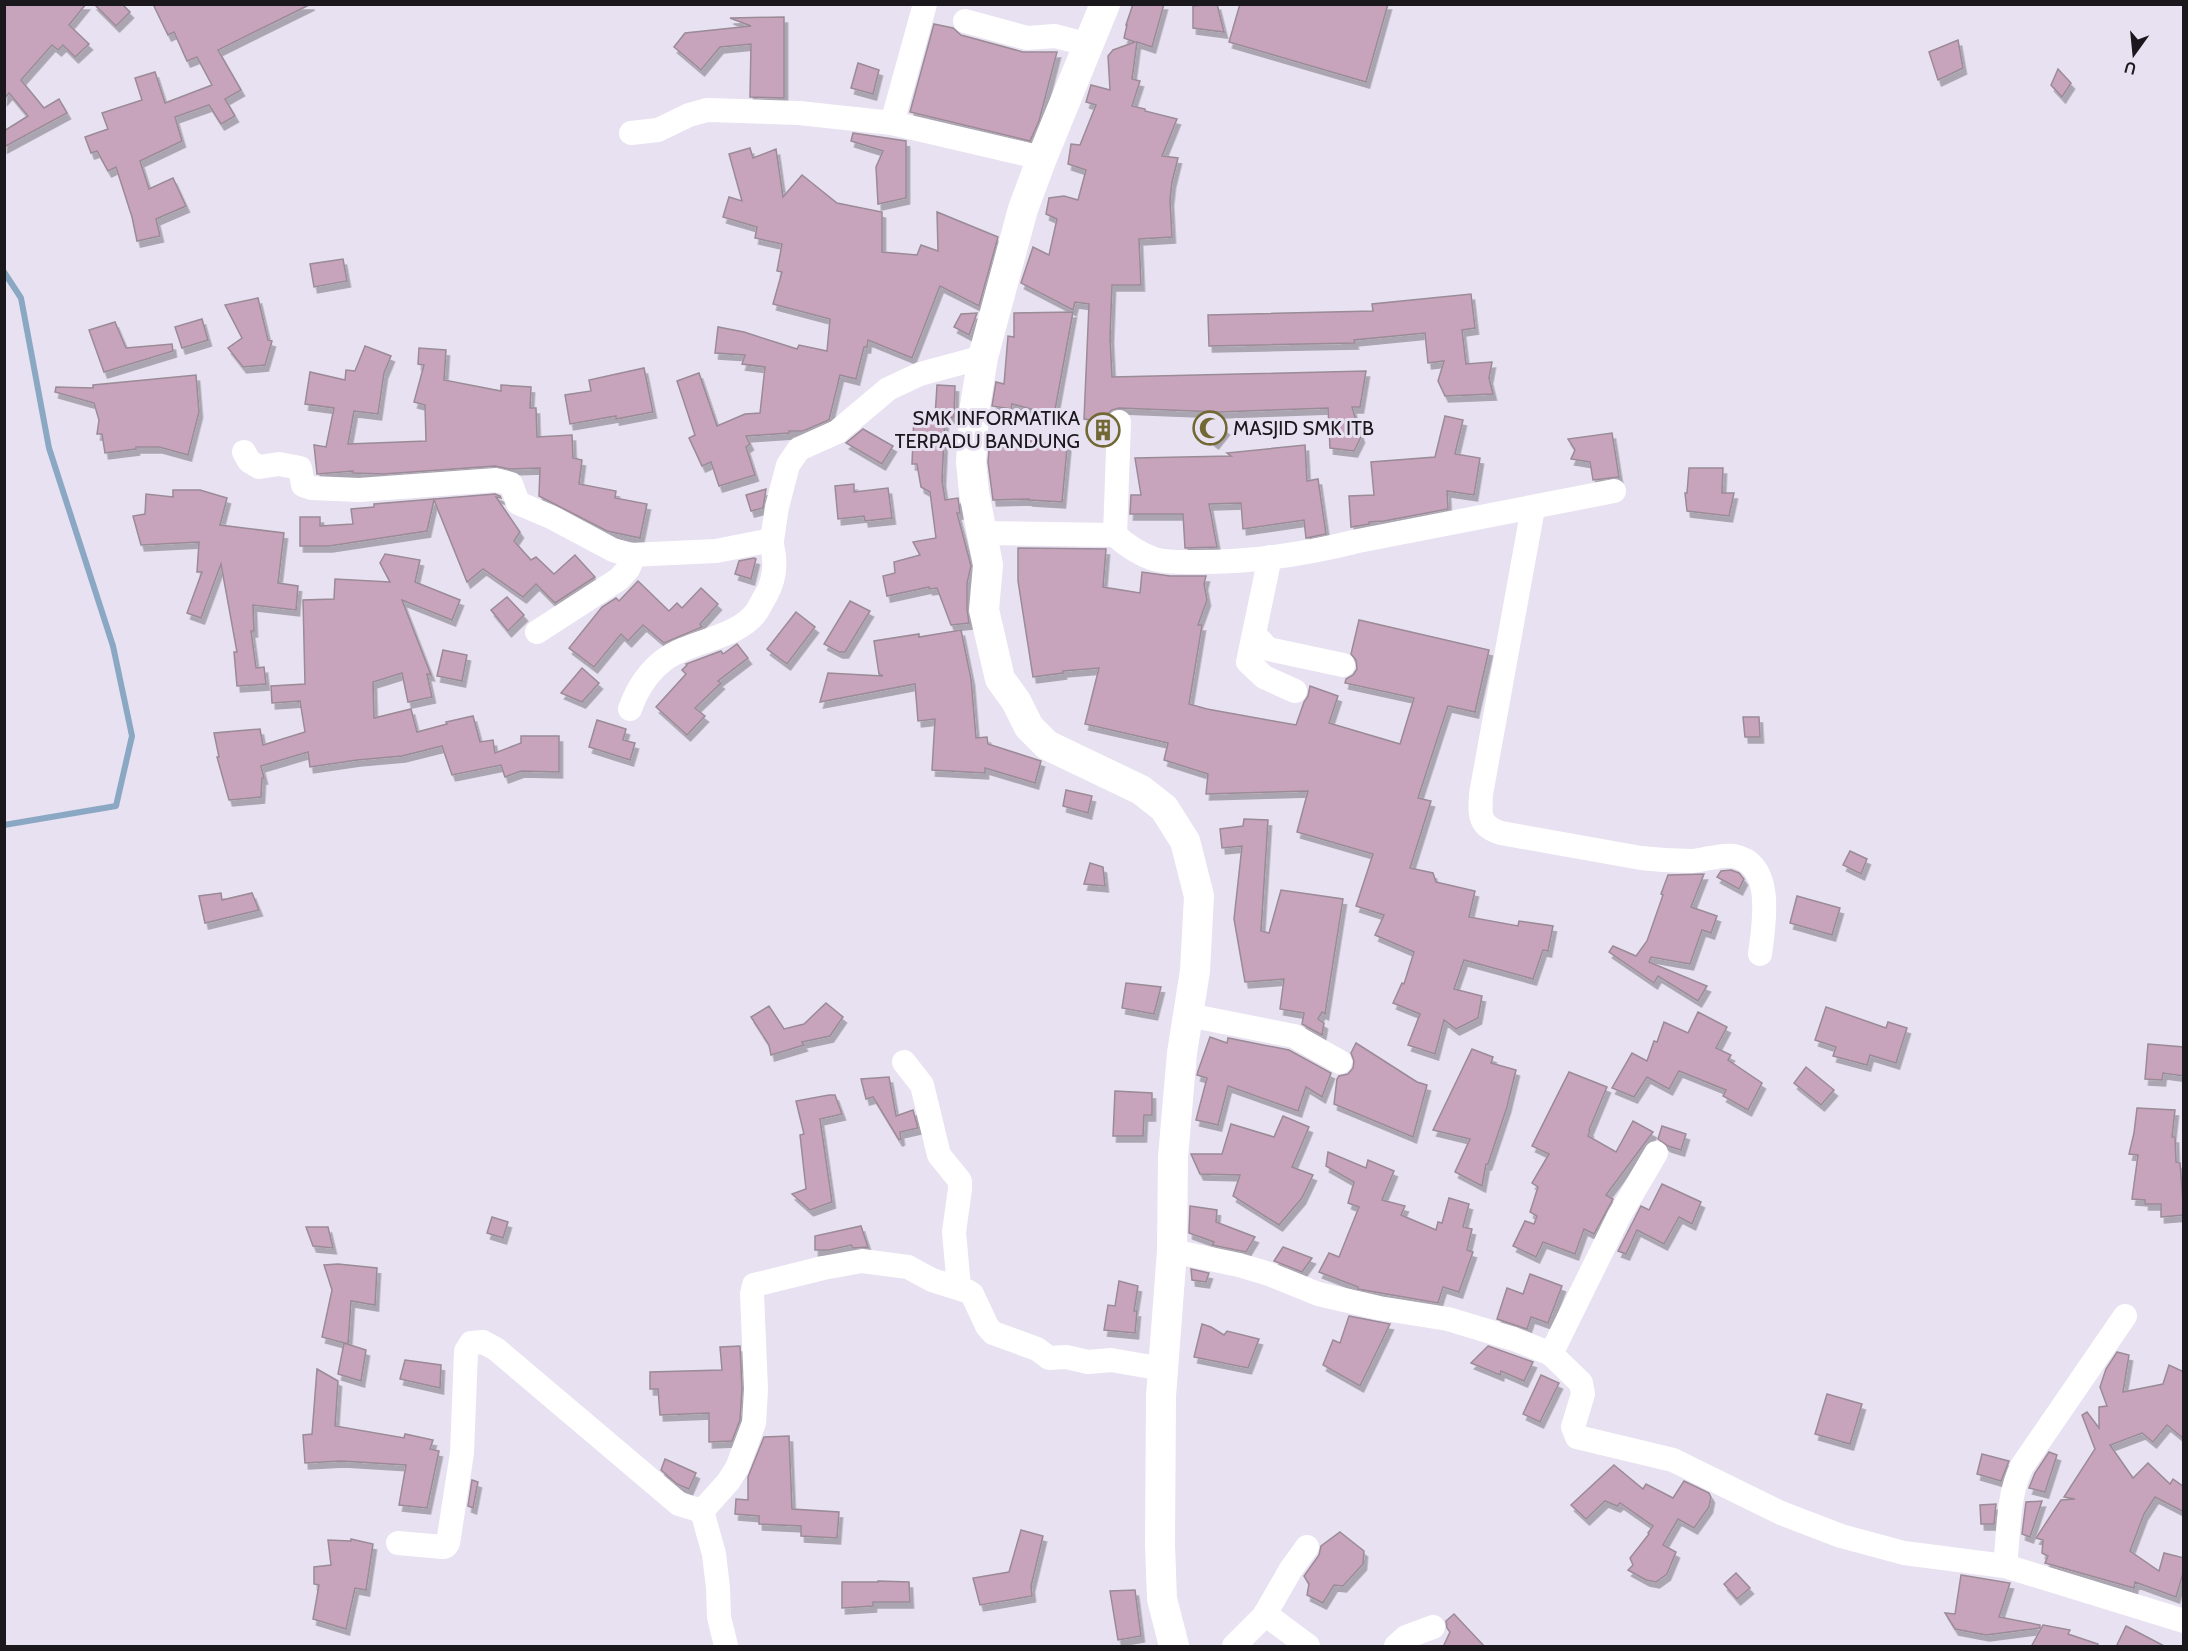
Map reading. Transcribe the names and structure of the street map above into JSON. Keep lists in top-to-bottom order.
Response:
{
  "places": {
    "mosque": ["MASJID SMK ITB"],
    "building": ["SMK INFORMATIKA TERPADU BANDUNG"]
  },
  "north": "bottom"
}
